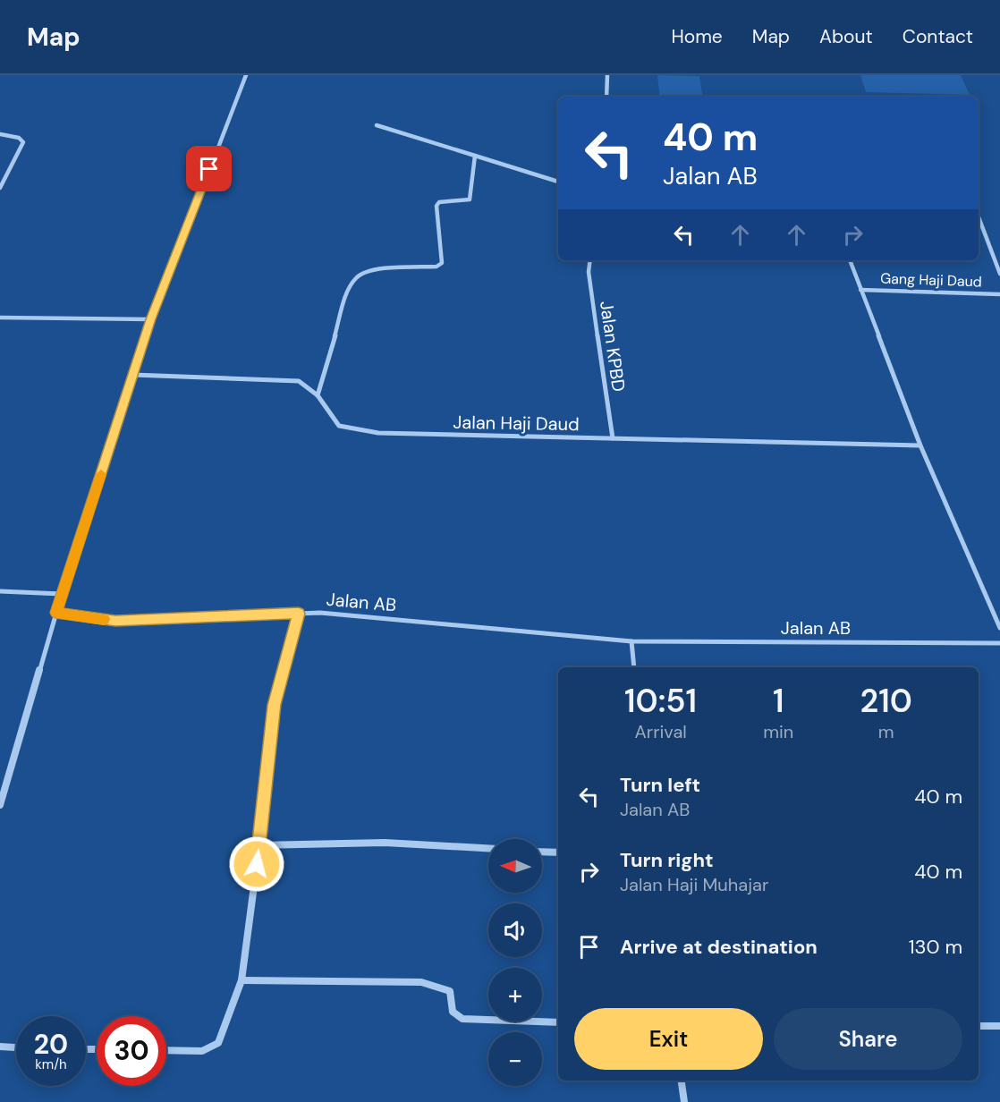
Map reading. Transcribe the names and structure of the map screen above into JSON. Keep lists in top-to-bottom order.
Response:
{
  "streets": {
    "street": [
      "Gang Haji Daud",
      "Jalan KPBD",
      "Jalan Haji Daud",
      "Jalan AB"
    ]
  },
  "crossings": [
    ["Jalan KPBD", "Jalan Haji Daud"]
  ],
  "north": "left",
  "page": {
    "header": "Map",
    "nav": [
      "Home",
      "Map",
      "About",
      "Contact"
    ],
    "turn": ["40 m", "Jalan AB"],
    "eta": [
      "10:51",
      "Arrival",
      "1",
      "min",
      "210",
      "m"
    ],
    "list": [
      {
        "name": "Turn left",
        "note": "Jalan AB",
        "value": "40 m"
      },
      {
        "name": "Turn right",
        "note": "Jalan Haji Muhajar",
        "value": "40 m"
      },
      {
        "name": "Arrive at destination",
        "value": "130 m"
      }
    ],
    "map_buttons": ["+", "−"],
    "buttons": ["Exit", "Share"],
    "speed": "20 km/h",
    "limit": "30"
  }
}
